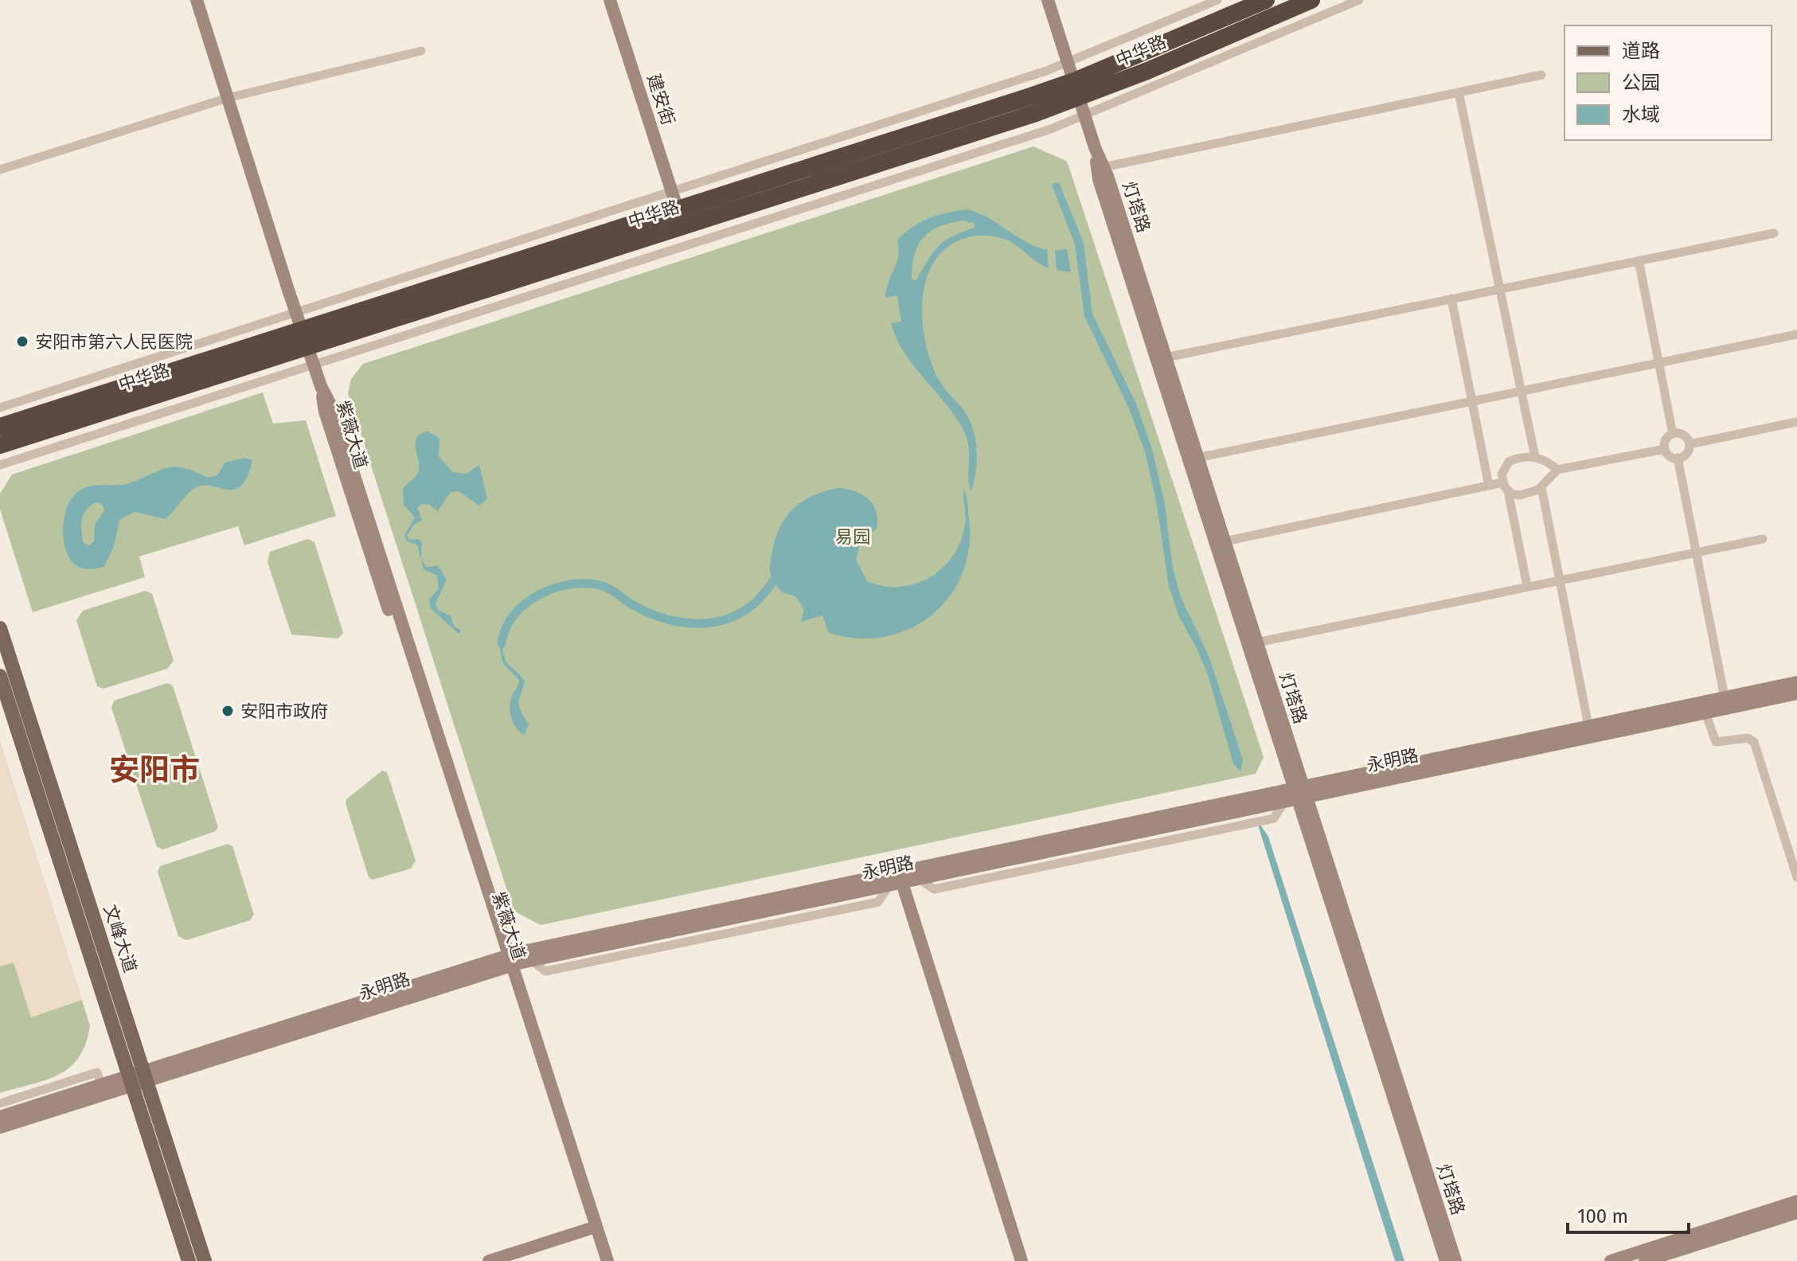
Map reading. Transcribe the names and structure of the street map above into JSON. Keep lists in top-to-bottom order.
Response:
{
  "streets": {
    "highway": ["中华路"],
    "main road": ["文峰大道"],
    "street": [
      "建安街",
      "灯塔路",
      "紫薇大道",
      "永明路"
    ]
  },
  "crossings": [
    ["中华路", "建安街"],
    ["中华路", "灯塔路"],
    ["中华路", "紫薇大道"],
    ["灯塔路", "永明路"],
    ["紫薇大道", "永明路"],
    ["永明路", "文峰大道"]
  ],
  "districts": ["安阳市"],
  "parks": ["易园"],
  "places": ["安阳市第六人民医院", "安阳市政府"],
  "legend": ["道路", "公园", "水域"],
  "scale_bar": "100 m"
}
